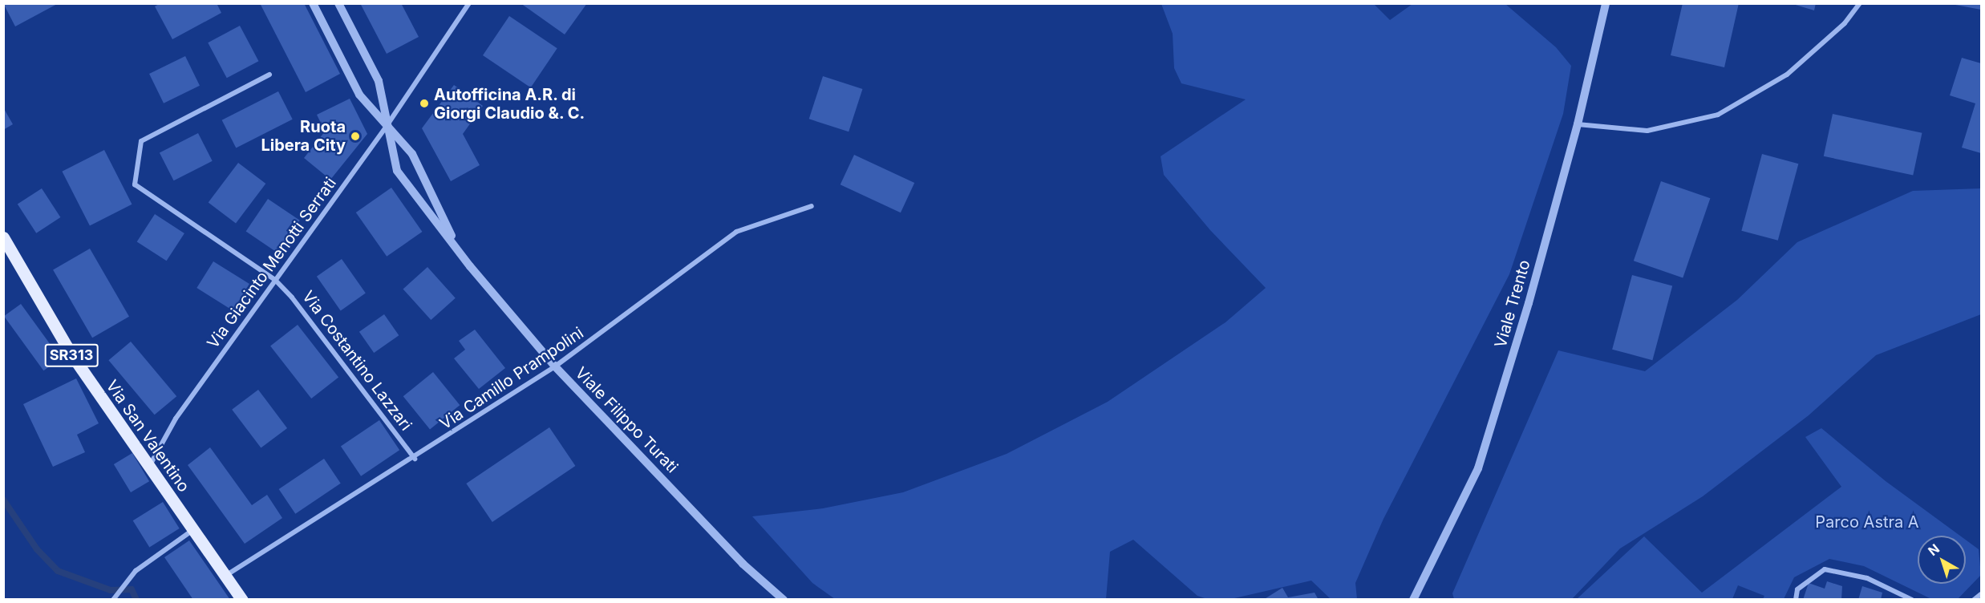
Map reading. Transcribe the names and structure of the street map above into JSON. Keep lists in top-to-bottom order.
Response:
{
  "streets": {
    "main road": ["SR313", "Via San Valentino"],
    "street": [
      "Via Giacinto Menotti Serrati",
      "Viale Trento",
      "Via Costantino Lazzari",
      "Via Camillo Prampolini",
      "Viale Filippo Turati"
    ]
  },
  "crossings": [
    ["Via Giacinto Menotti Serrati", "Via Costantino Lazzari"],
    ["Via Giacinto Menotti Serrati", "Viale Filippo Turati"],
    ["Via Giacinto Menotti Serrati", "Via San Valentino"],
    ["Via Costantino Lazzari", "Via Camillo Prampolini"],
    ["Via Camillo Prampolini", "Viale Filippo Turati"],
    ["Via Camillo Prampolini", "Via San Valentino"]
  ],
  "parks": ["Parco Astra A"],
  "places": ["Autofficina A.R. di Giorgi Claudio &. C.", "Ruota Libera City"],
  "north": "top left"
}
